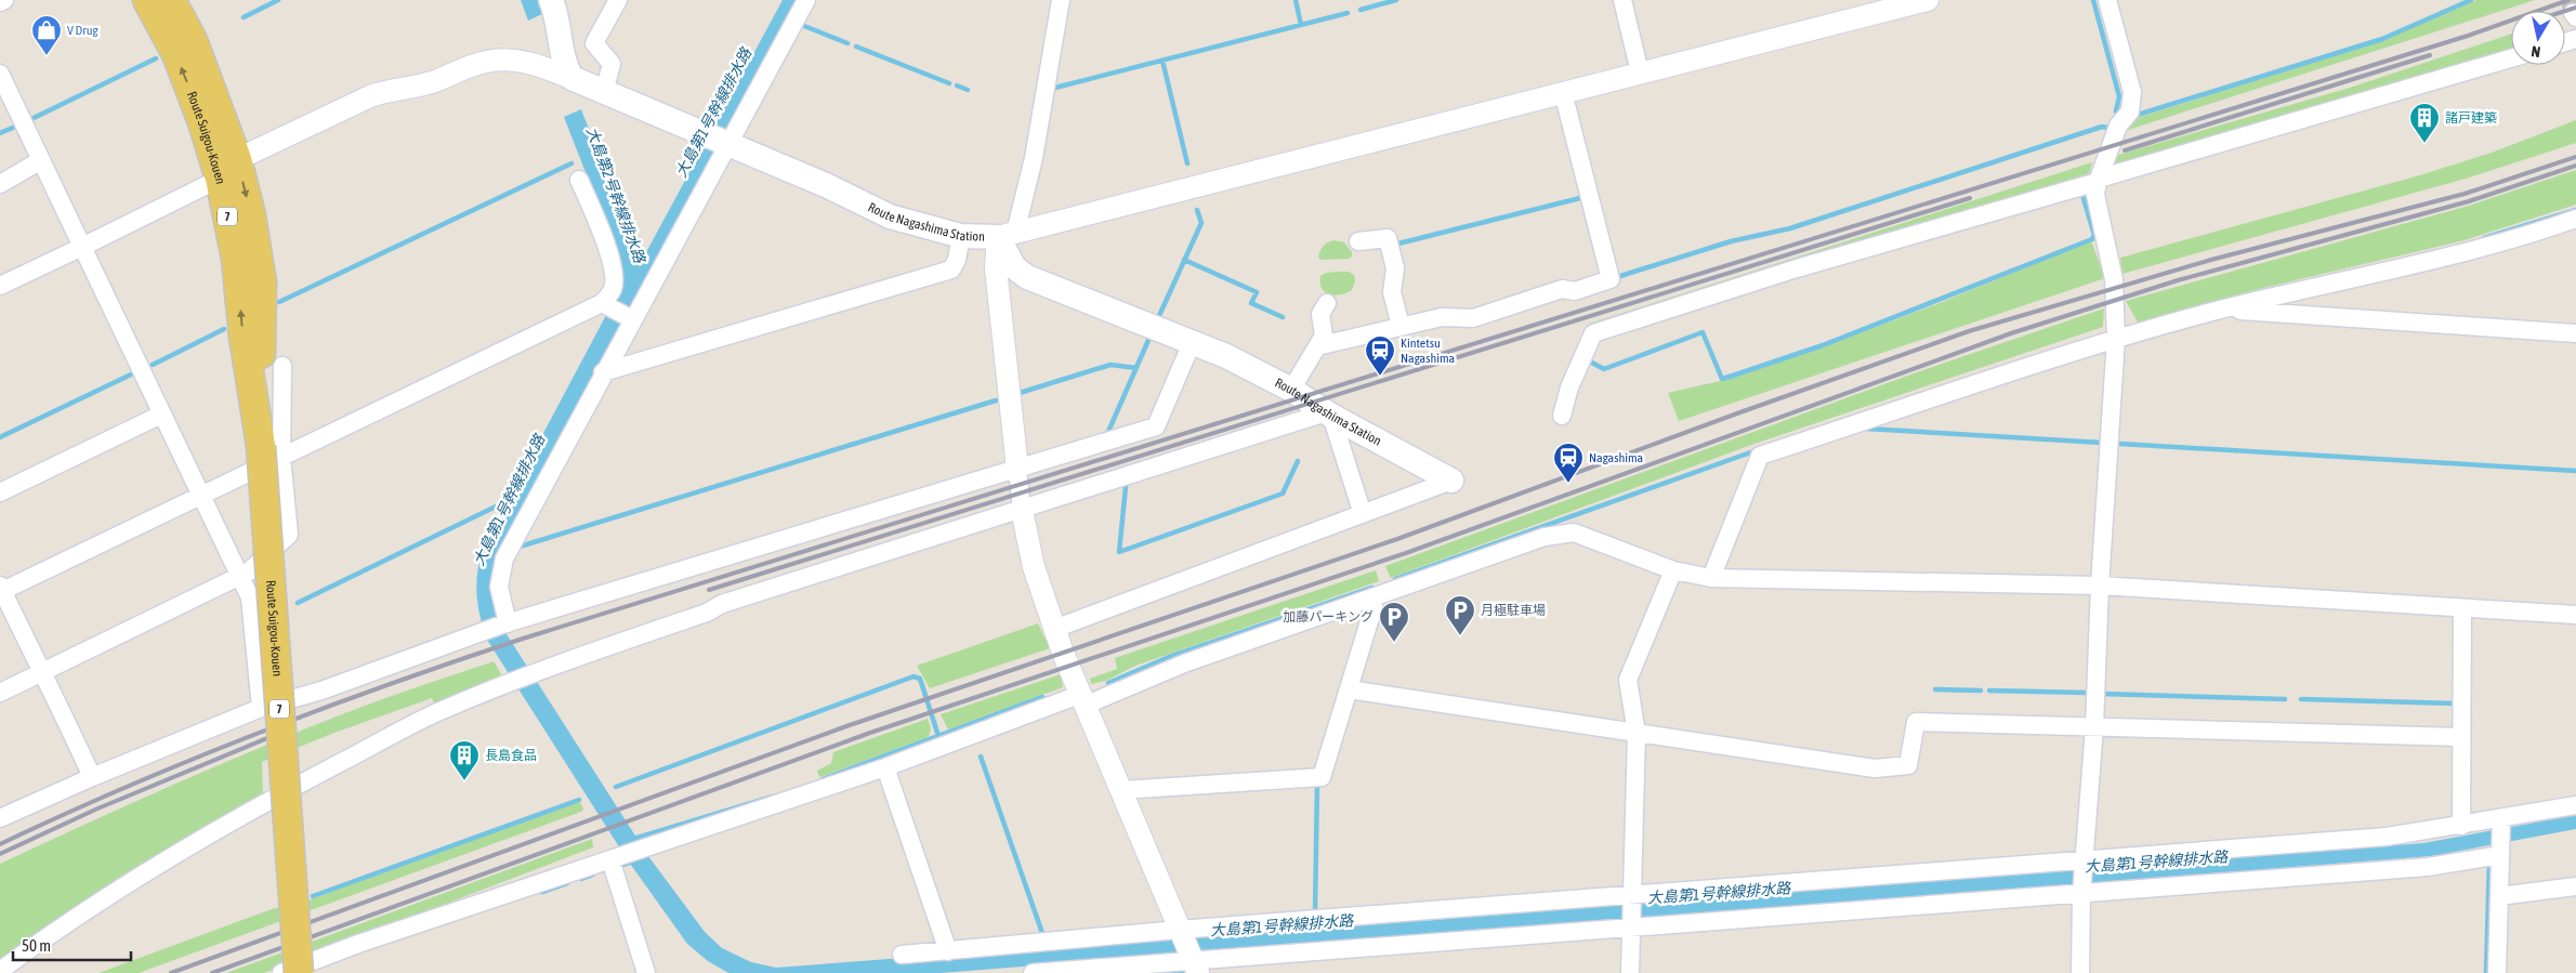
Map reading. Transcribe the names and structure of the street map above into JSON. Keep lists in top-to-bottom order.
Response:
{
  "streets": {
    "main road": ["Route Suigou-Kouen", "7", "Route Nagashima Station"]
  },
  "water": ["大島第1号幹線排水路", "大島第2号幹線排水路"],
  "places": {
    "shop": ["V Drug"],
    "building": ["諸戸建築", "長島食品"],
    "station": ["Kintetsu Nagashima", "Nagashima"],
    "parking": ["月極駐車場", "加藤パーキング"]
  },
  "scale_bar": "50 m",
  "north": "bottom"
}
